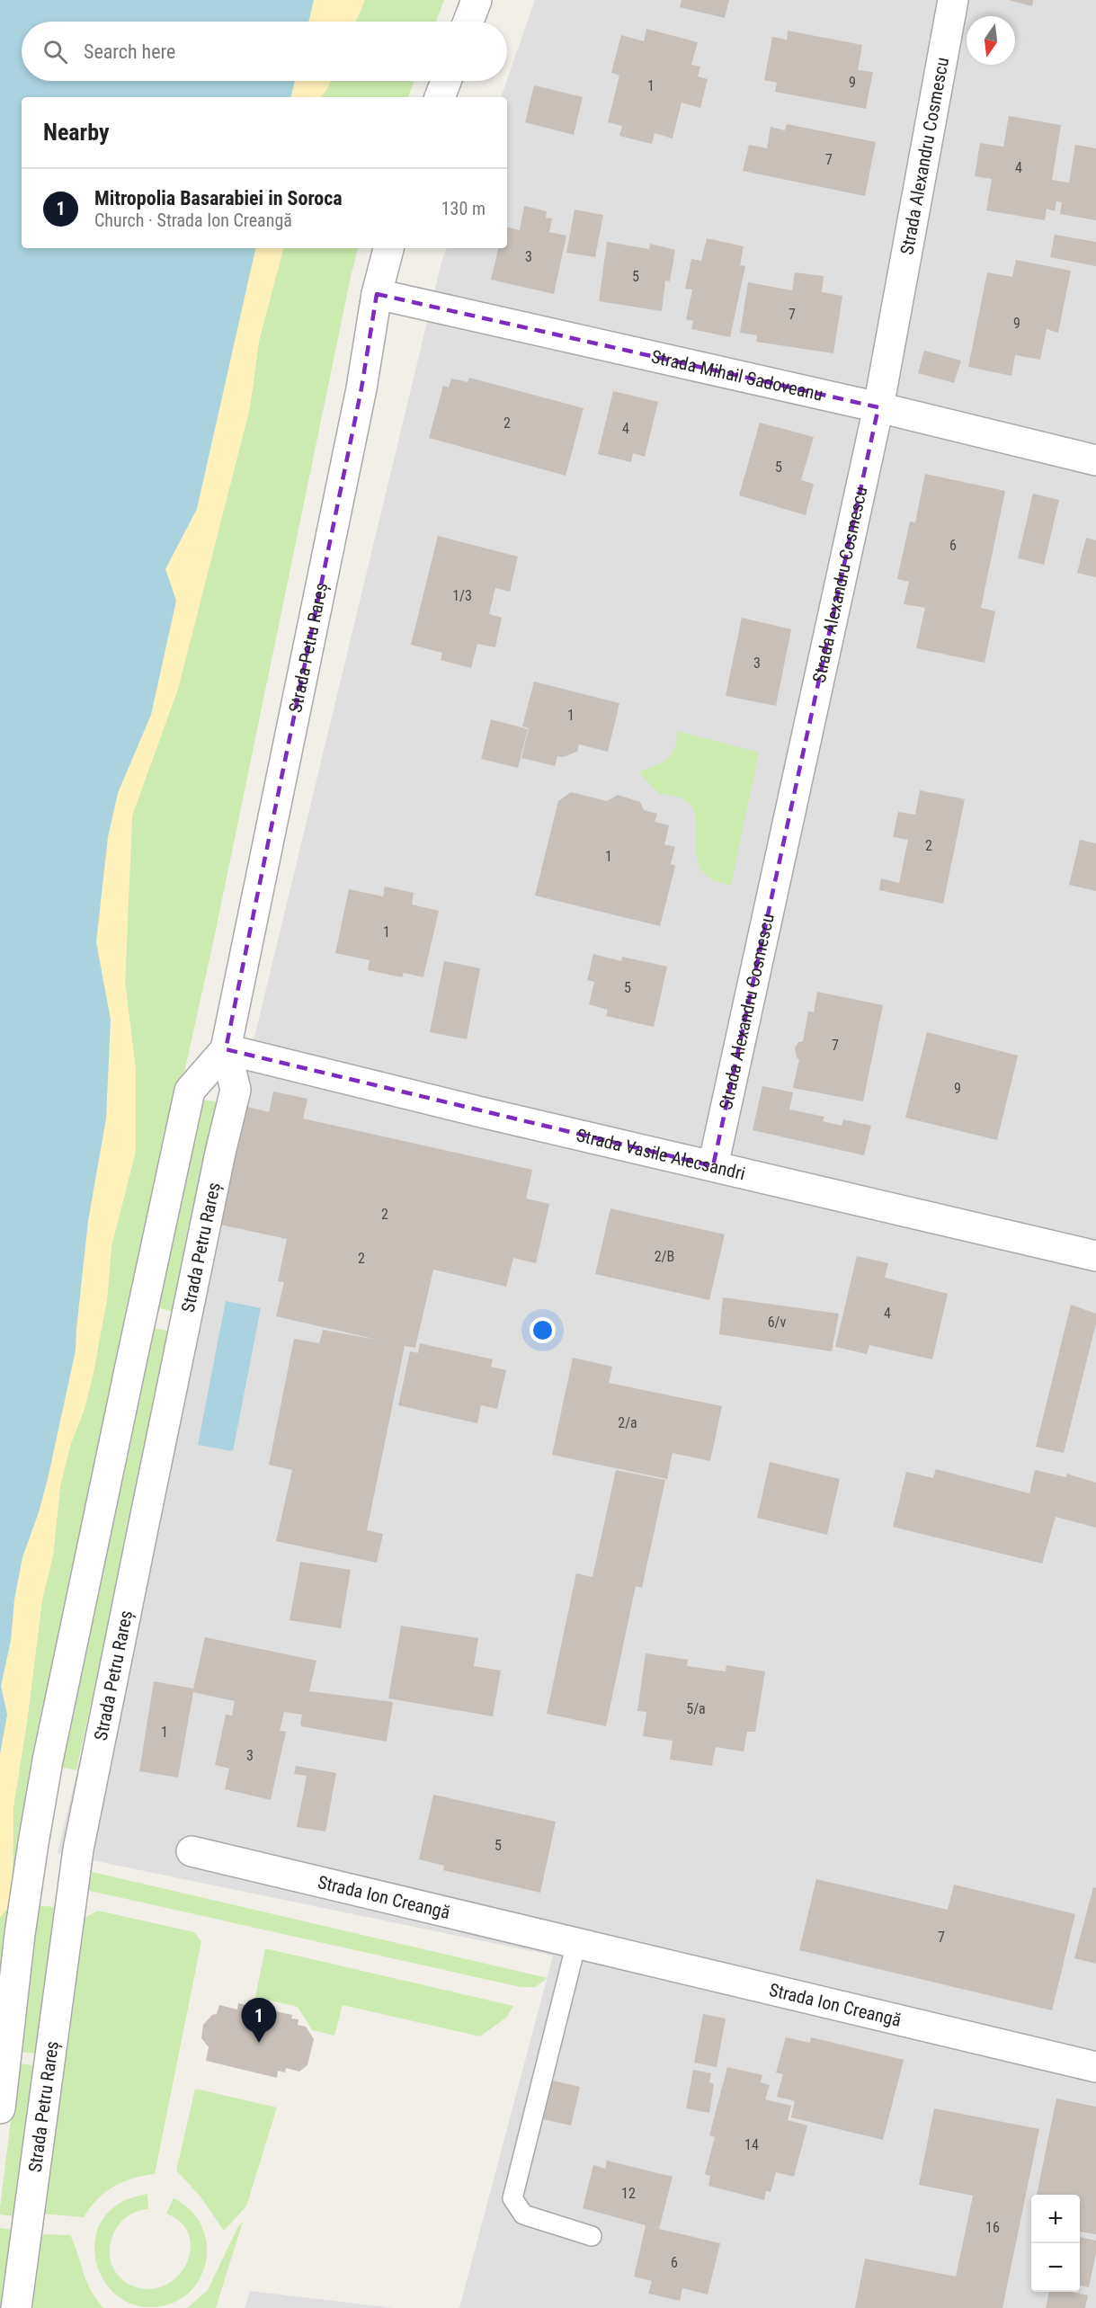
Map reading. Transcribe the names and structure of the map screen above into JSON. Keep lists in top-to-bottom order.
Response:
{
  "streets": {
    "street": [
      "Strada Alexandru Cosmescu",
      "Strada Mihail Sadoveanu",
      "Strada Petru Rareș",
      "Strada Vasile Alecsandri",
      "Strada Ion Creangă"
    ]
  },
  "crossings": [
    ["Strada Alexandru Cosmescu", "Strada Mihail Sadoveanu"],
    ["Strada Alexandru Cosmescu", "Strada Vasile Alecsandri"],
    ["Strada Mihail Sadoveanu", "Strada Petru Rareș"],
    ["Strada Petru Rareș", "Strada Vasile Alecsandri"]
  ],
  "house_numbers": [
    "9",
    "1",
    "7",
    "4",
    "3",
    "5",
    "7",
    "9",
    "2",
    "4",
    "5",
    "6",
    "1/3",
    "3",
    "1",
    "2",
    "1",
    "1",
    "5",
    "7",
    "9",
    "2",
    "2/B",
    "2",
    "4",
    "6/v",
    "2/a",
    "5/a",
    "1",
    "3",
    "5",
    "7",
    "14",
    "12",
    "16",
    "6"
  ],
  "north": "bottom",
  "page": {
    "search": "Search here",
    "heading": "Nearby",
    "list": [
      {
        "mark": "1",
        "name": "Mitropolia Basarabiei in Soroca",
        "note": "Church · Strada Ion Creangă",
        "value": "130 m"
      }
    ],
    "pins": "1",
    "map_buttons": ["+", "−"]
  }
}
